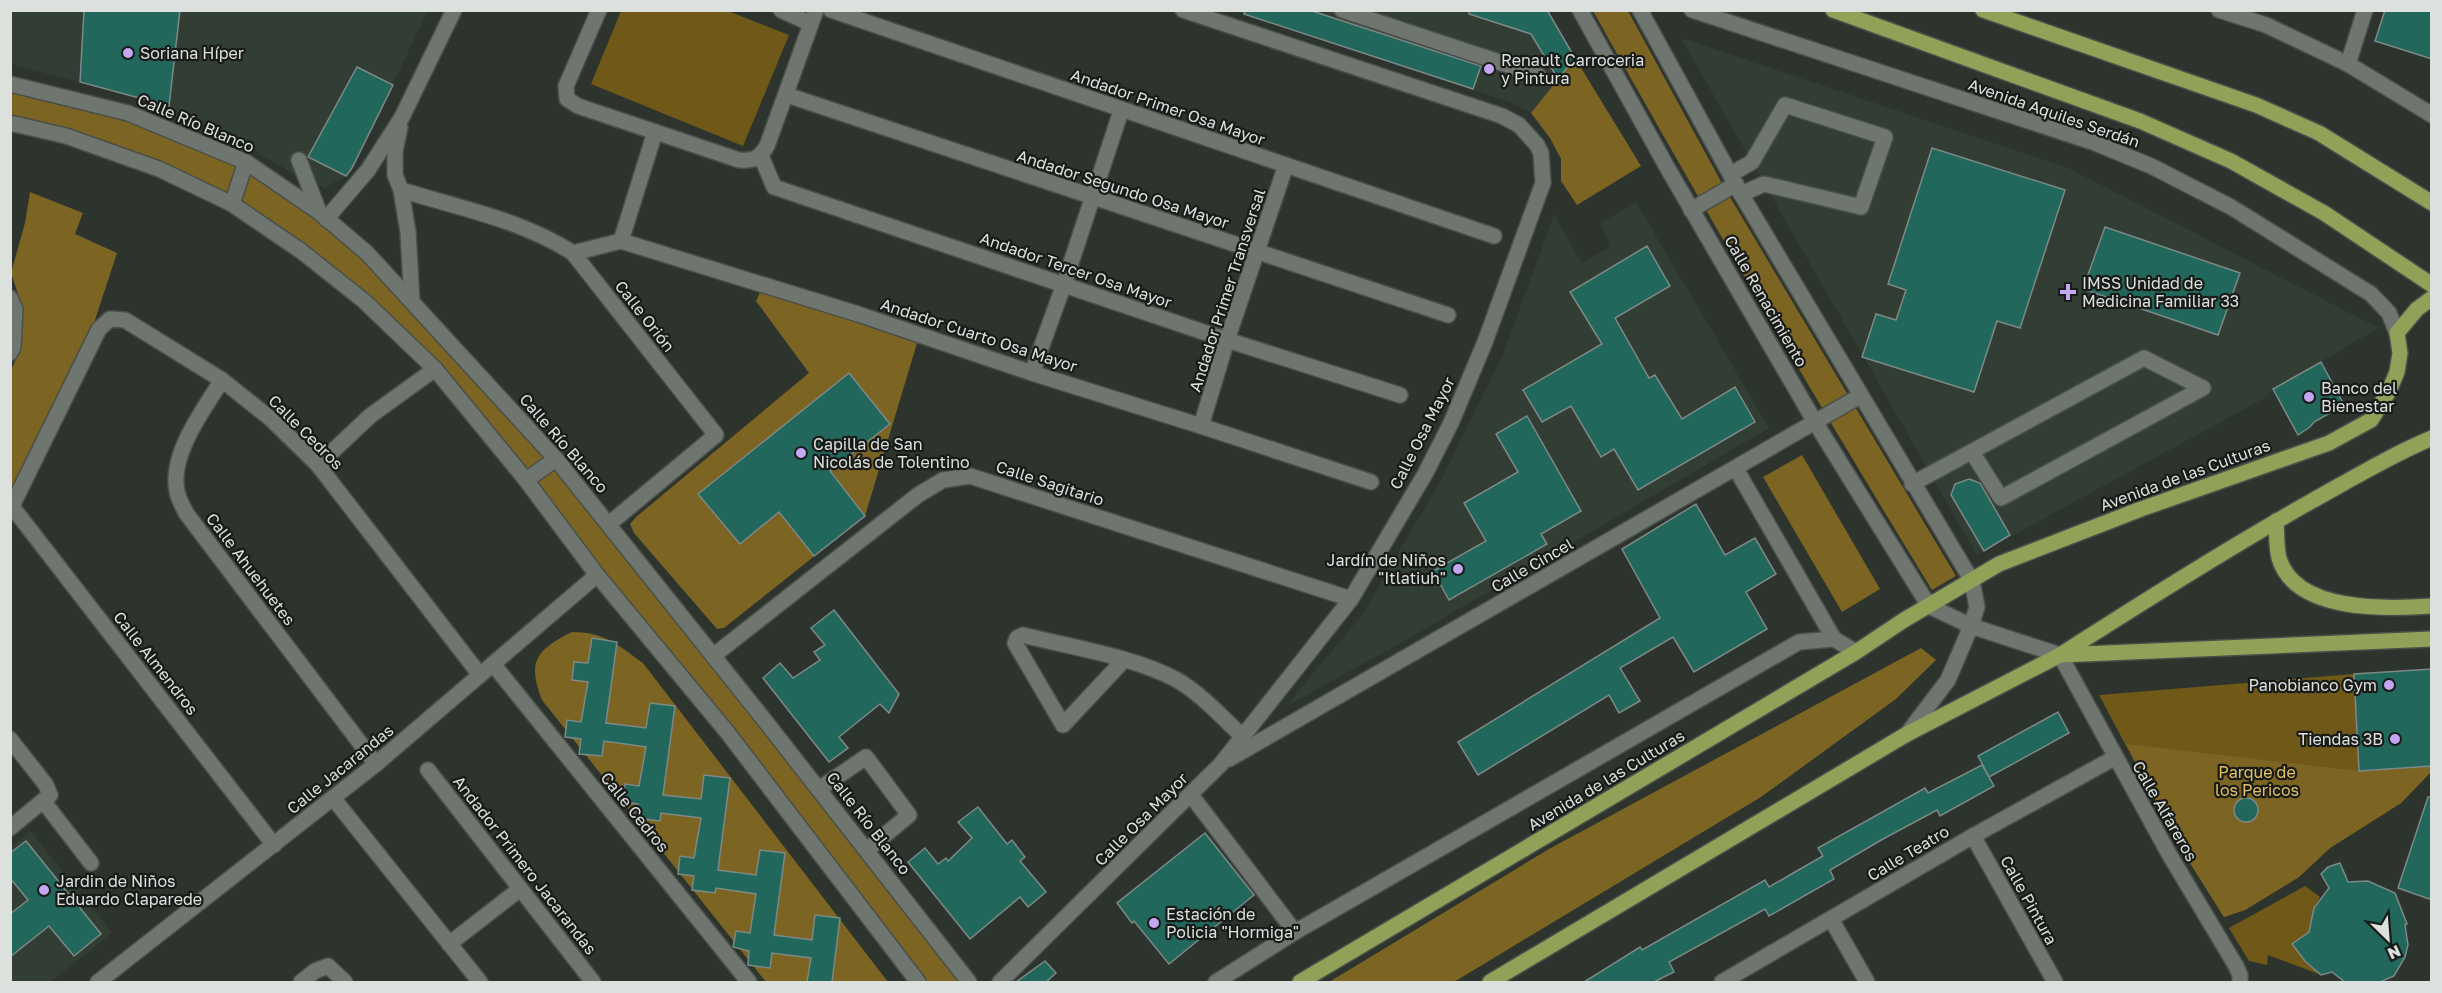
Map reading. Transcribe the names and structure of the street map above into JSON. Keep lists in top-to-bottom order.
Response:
{
  "streets": {
    "main road": ["Avenida Aquiles Serdán", "Avenida de las Culturas"],
    "street": [
      "Andador Primer Osa Mayor",
      "Calle Río Blanco",
      "Andador Segundo Osa Mayor",
      "Andador Tercer Osa Mayor",
      "Andador Primer Transversal",
      "Calle Renacimiento",
      "Calle Orión",
      "Andador Cuarto Osa Mayor",
      "Calle Cedros",
      "Calle Osa Mayor",
      "Calle Sagitario",
      "Calle Cincel",
      "Calle Ahuehuetes",
      "Calle Almendros",
      "Calle Jacarandas",
      "Calle Alfareros",
      "Calle Teatro",
      "Andador Primero Jacarandas",
      "Calle Pintura"
    ]
  },
  "crossings": [
    ["Andador Primer Osa Mayor", "Andador Primer Transversal"],
    ["Avenida Aquiles Serdán", "Avenida de las Culturas"],
    ["Calle Río Blanco", "Calle Orión"],
    ["Calle Río Blanco", "Calle Sagitario"],
    ["Andador Segundo Osa Mayor", "Andador Primer Transversal"],
    ["Andador Tercer Osa Mayor", "Andador Primer Transversal"],
    ["Andador Primer Transversal", "Andador Cuarto Osa Mayor"],
    ["Calle Renacimiento", "Avenida de las Culturas"],
    ["Calle Renacimiento", "Calle Cincel"],
    ["Calle Cedros", "Calle Ahuehuetes"],
    ["Calle Cedros", "Calle Almendros"],
    ["Calle Cedros", "Calle Jacarandas"],
    ["Calle Osa Mayor", "Calle Sagitario"],
    ["Calle Osa Mayor", "Calle Cincel"],
    ["Calle Ahuehuetes", "Calle Jacarandas"],
    ["Calle Almendros", "Calle Jacarandas"],
    ["Calle Alfareros", "Calle Teatro"],
    ["Calle Teatro", "Calle Pintura"]
  ],
  "parks": ["Parque de los Pericos"],
  "places": {
    "other": [
      "Soriana Híper",
      "Renault Carroceria y Pintura",
      "Banco del Bienestar",
      "Capilla de San Nicolás de Tolentino",
      "Jardín de Niños \"Itlatiuh\"",
      "Panobianco Gym",
      "Tiendas 3B",
      "Jardin de Niños Eduardo Claparede",
      "Estación de Policia \"Hormiga\""
    ],
    "health": ["IMSS Unidad de Medicina Familiar 33"]
  },
  "north": "bottom right"
}
